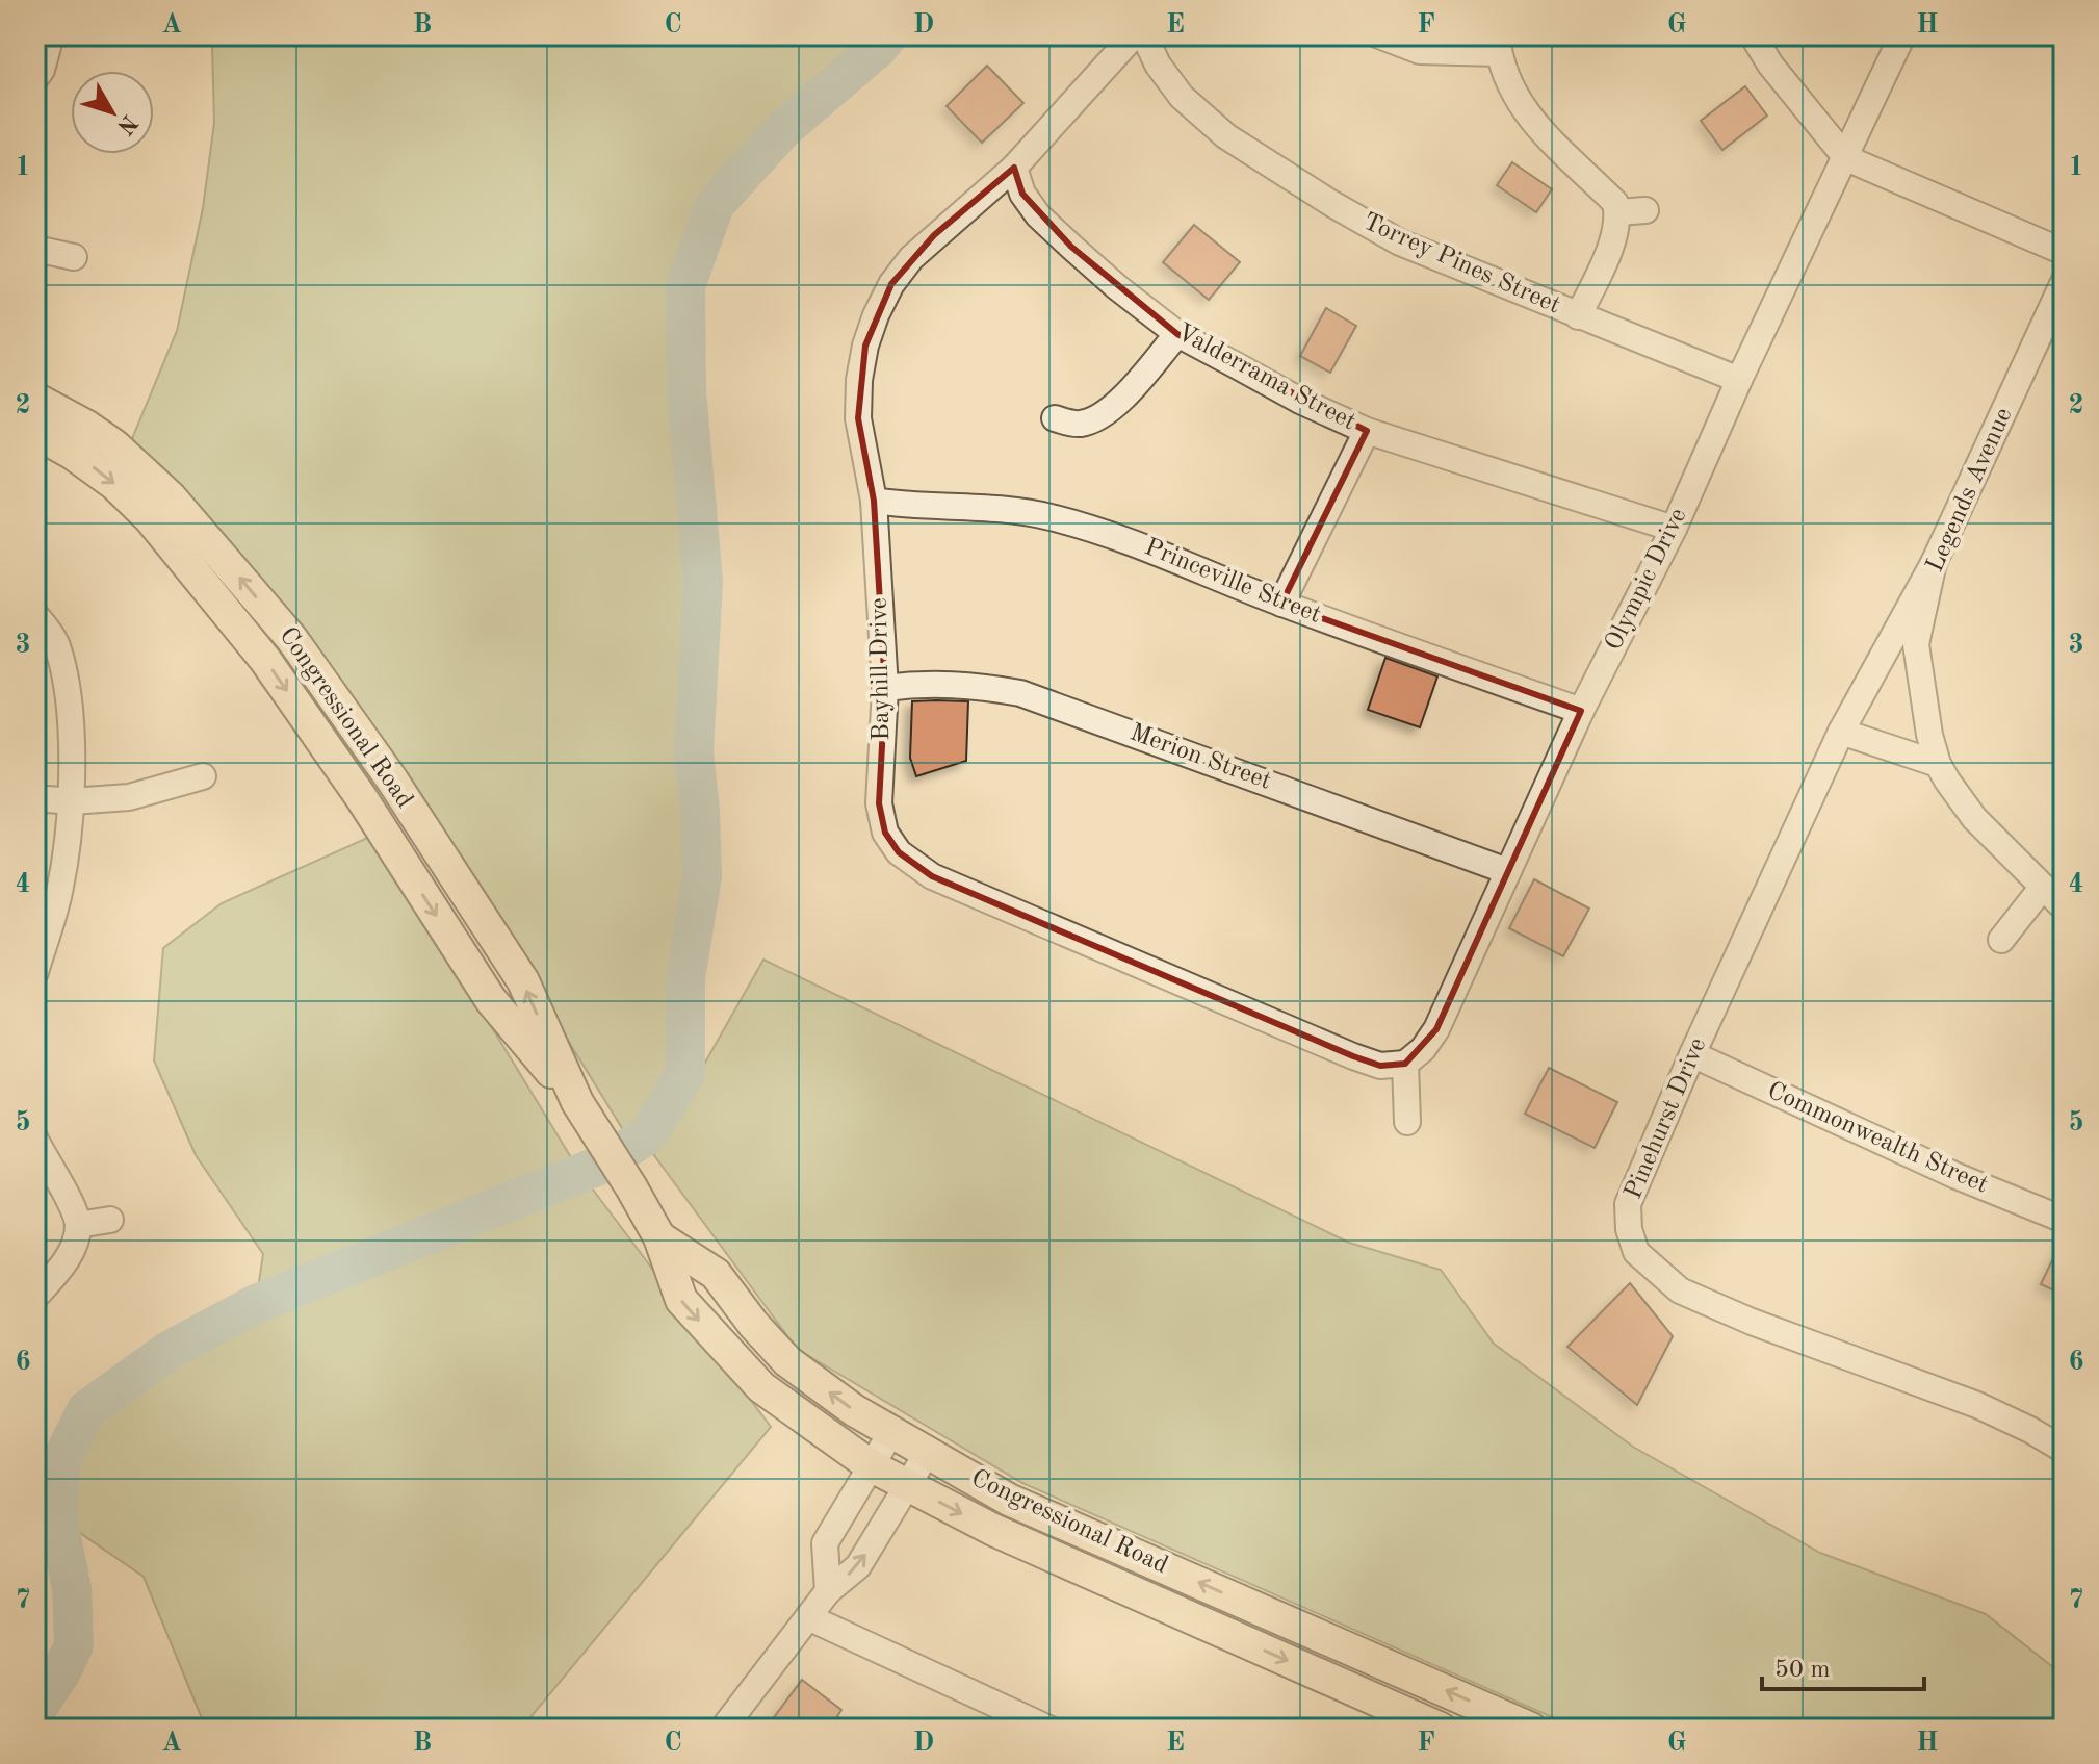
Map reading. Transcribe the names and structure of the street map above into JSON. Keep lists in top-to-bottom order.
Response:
{
  "streets": {
    "main road": ["Congressional Road"],
    "street": [
      "Torrey Pines Street",
      "Valderrama Street",
      "Legends Avenue",
      "Olympic Drive",
      "Princeville Street",
      "Bayhill Drive",
      "Merion Street",
      "Pinehurst Drive",
      "Commonwealth Street"
    ]
  },
  "crossings": [
    ["Torrey Pines Street", "Olympic Drive"],
    ["Valderrama Street", "Olympic Drive"],
    ["Valderrama Street", "Bayhill Drive"],
    ["Legends Avenue", "Pinehurst Drive"],
    ["Olympic Drive", "Princeville Street"],
    ["Olympic Drive", "Bayhill Drive"],
    ["Olympic Drive", "Merion Street"],
    ["Princeville Street", "Bayhill Drive"],
    ["Bayhill Drive", "Merion Street"],
    ["Pinehurst Drive", "Commonwealth Street"]
  ],
  "scale_bar": "50 m",
  "north": "bottom right",
  "grid": {
    "columns": [
      "A",
      "B",
      "C",
      "D",
      "E",
      "F",
      "G",
      "H"
    ],
    "rows": [
      "1",
      "2",
      "3",
      "4",
      "5",
      "6",
      "7"
    ]
  }
}
